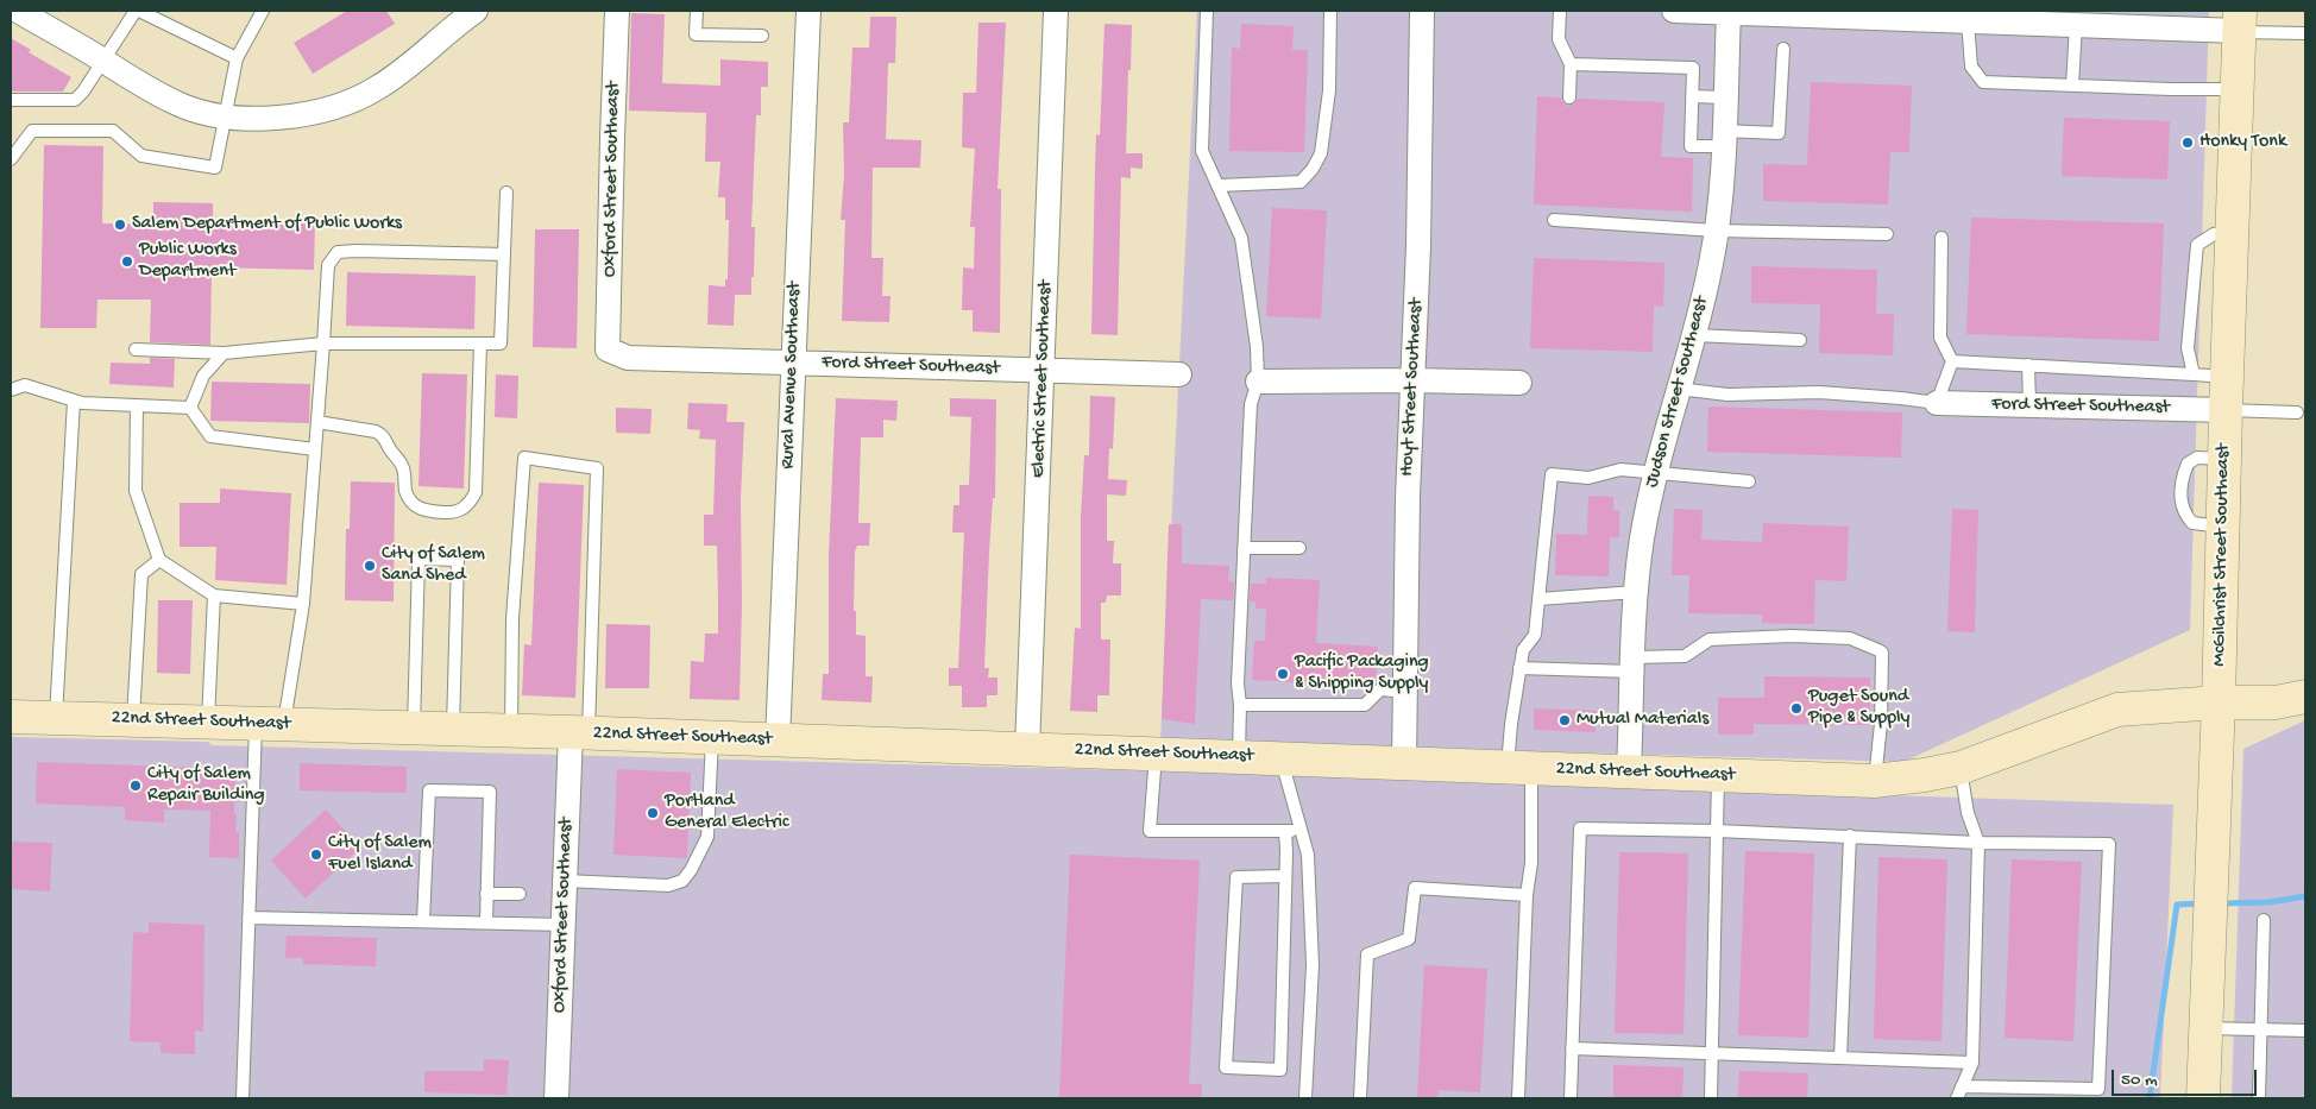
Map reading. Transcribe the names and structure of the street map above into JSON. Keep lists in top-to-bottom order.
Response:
{
  "streets": {
    "street": [
      "Oxford Street Southeast",
      "Ford Street Southeast",
      "Rural Avenue Southeast",
      "Electric Street Southeast",
      "Hoyt Street Southeast",
      "Judson Street Southeast",
      "McGilchrist Street Southeast",
      "22nd Street Southeast"
    ]
  },
  "crossings": [
    ["Oxford Street Southeast", "Ford Street Southeast"],
    ["Oxford Street Southeast", "22nd Street Southeast"],
    ["Ford Street Southeast", "Rural Avenue Southeast"],
    ["Ford Street Southeast", "Electric Street Southeast"],
    ["Ford Street Southeast", "McGilchrist Street Southeast"],
    ["Rural Avenue Southeast", "22nd Street Southeast"],
    ["Electric Street Southeast", "22nd Street Southeast"],
    ["Hoyt Street Southeast", "22nd Street Southeast"],
    ["Judson Street Southeast", "22nd Street Southeast"],
    ["McGilchrist Street Southeast", "22nd Street Southeast"]
  ],
  "places": [
    "Honky Tonk",
    "Salem Department of Public Works",
    "Public Works Department",
    "City of Salem Sand Shed",
    "Pacific Packaging & Shipping Supply",
    "Puget Sound Pipe & Supply",
    "Mutual Materials",
    "City of Salem Repair Building",
    "Portland General Electric",
    "City of Salem Fuel Island"
  ],
  "scale_bar": "50 m"
}
